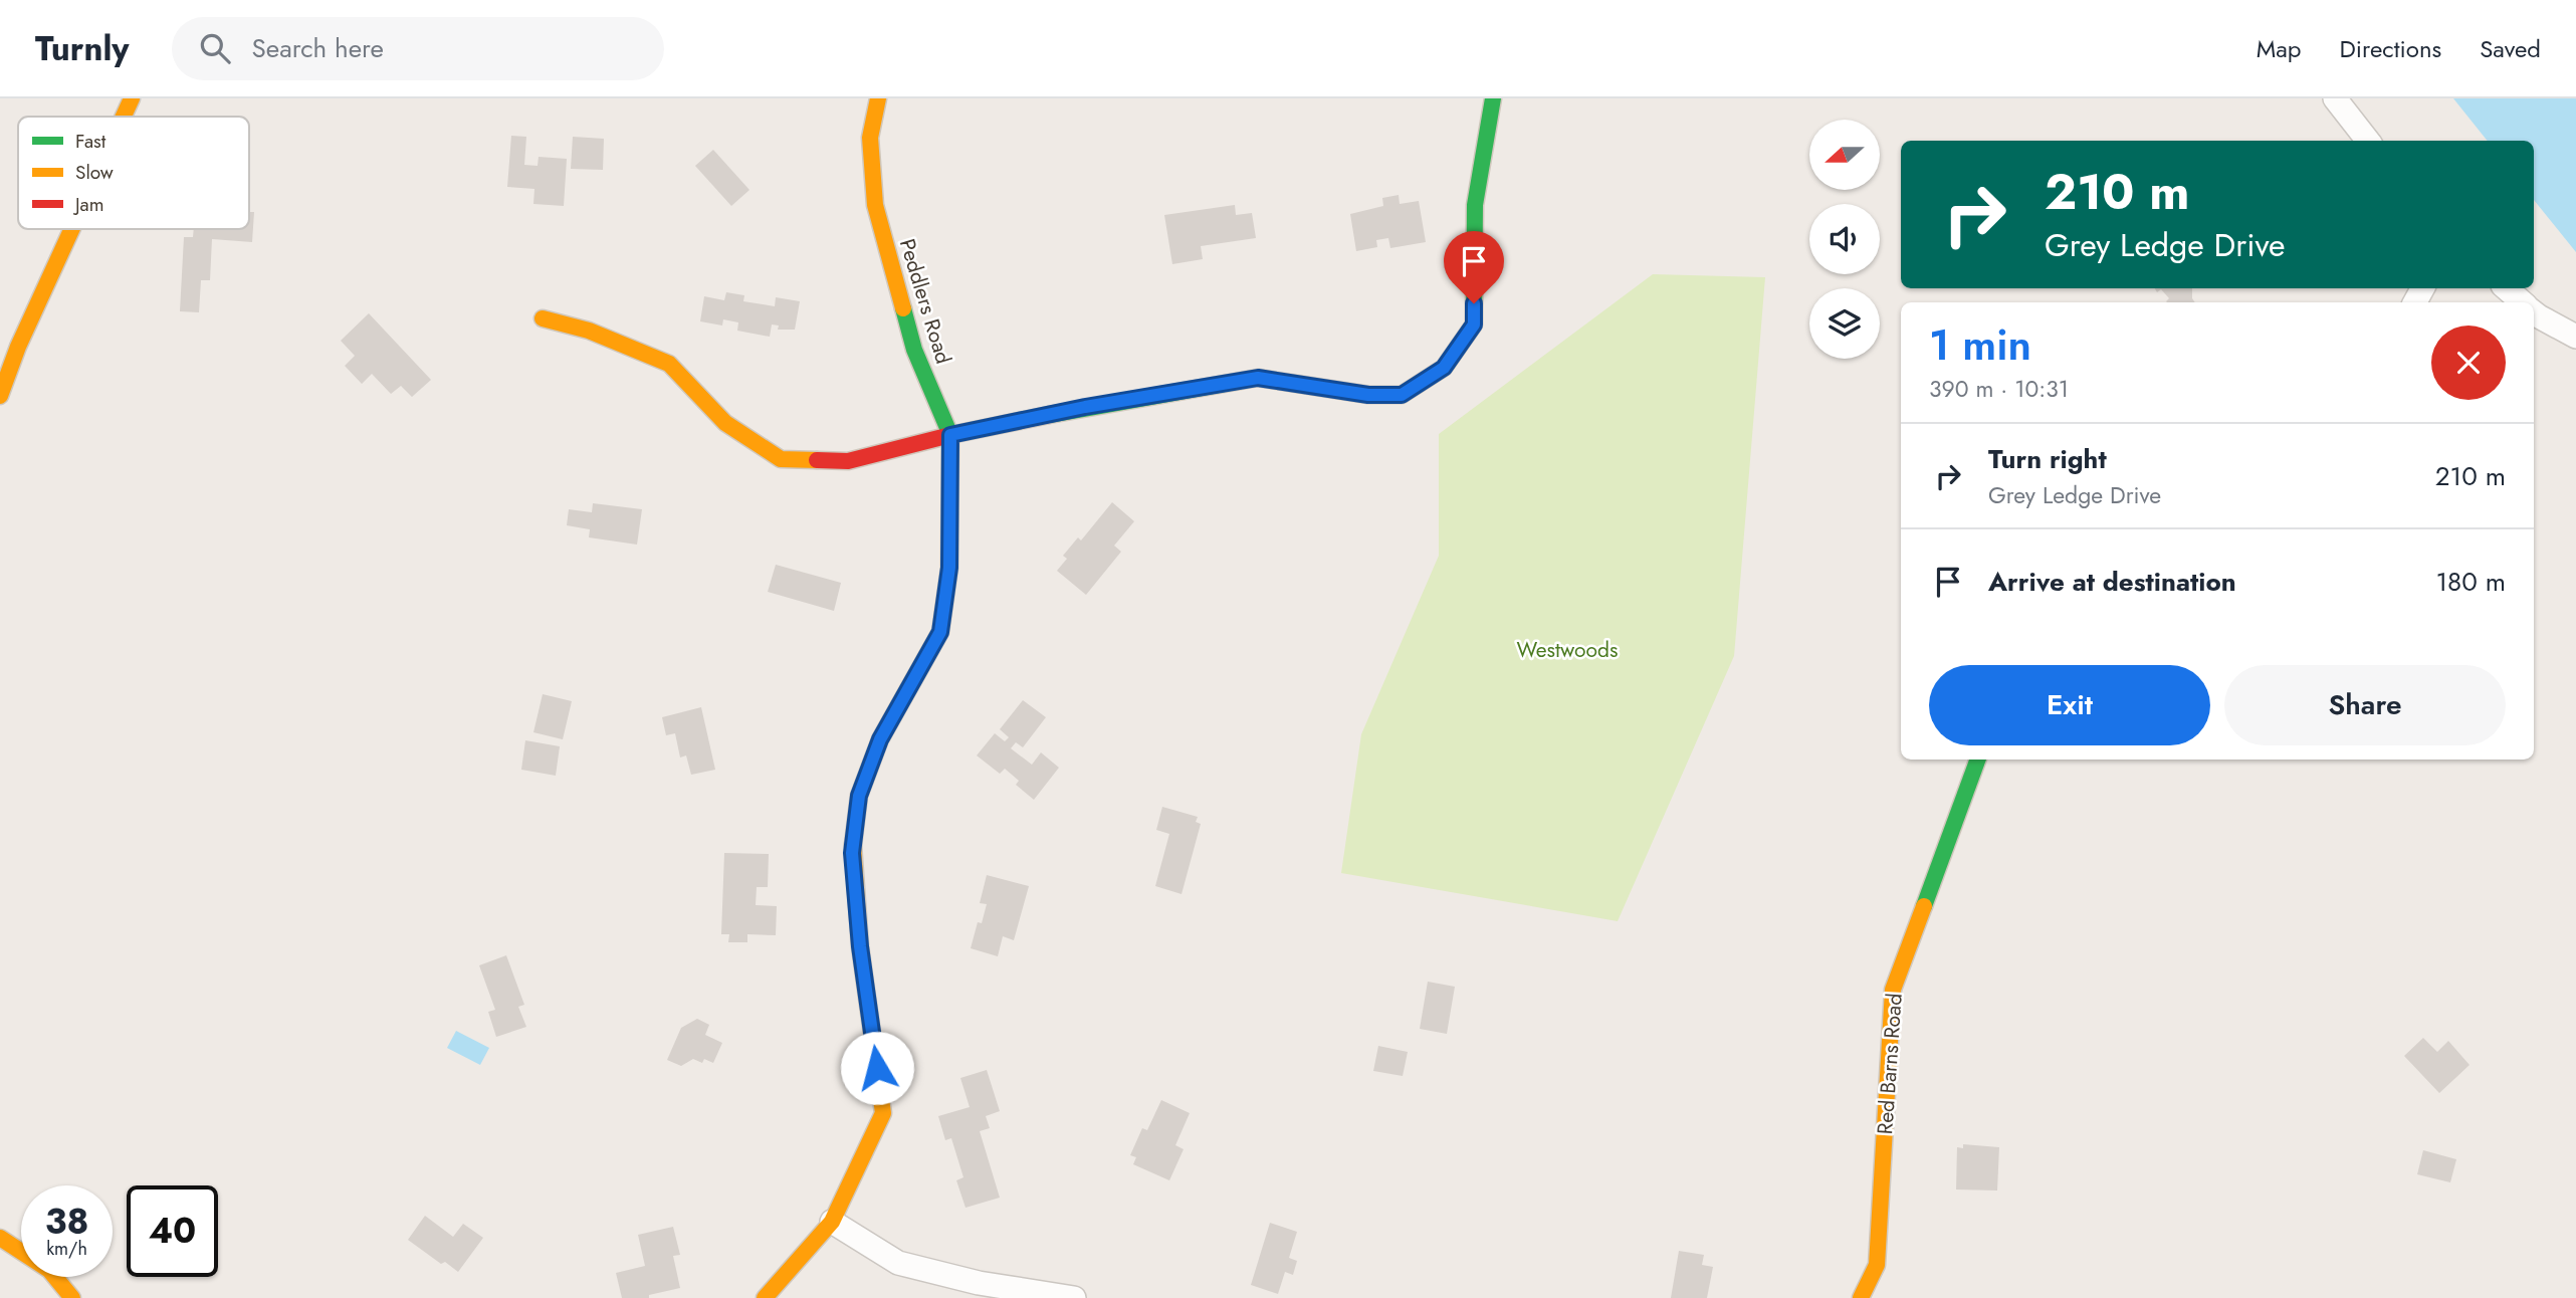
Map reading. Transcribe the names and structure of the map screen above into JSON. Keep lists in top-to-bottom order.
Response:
{
  "streets": {
    "main road": ["Peddlers Road", "Red Barns Road"]
  },
  "parks": ["Westwoods"],
  "legend": ["Fast", "Slow", "Jam"],
  "north": "left",
  "page": {
    "header": "Turnly",
    "search": "Search here",
    "nav": ["Map", "Directions", "Saved"],
    "turn": ["210 m", "Grey Ledge Drive"],
    "heading": ["1 min", "390 m · 10:31"],
    "list": [
      {
        "name": "Turn right",
        "note": "Grey Ledge Drive",
        "value": "210 m"
      },
      {
        "name": "Arrive at destination",
        "value": "180 m"
      }
    ],
    "buttons": ["Exit", "Share"],
    "speed": "38 km/h",
    "limit": "40"
  }
}
